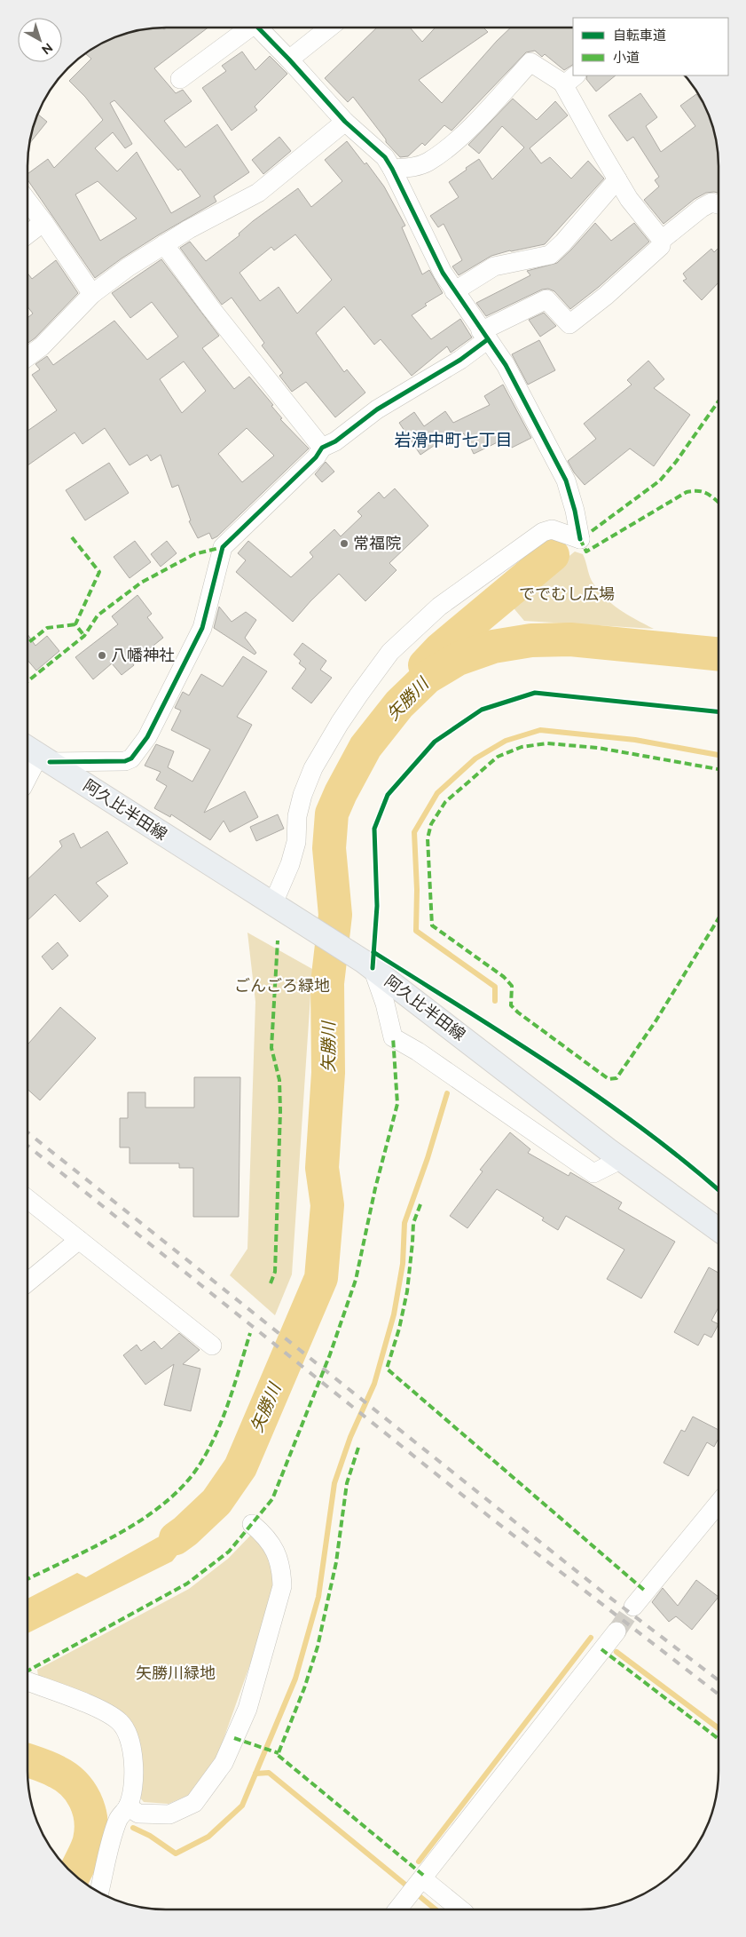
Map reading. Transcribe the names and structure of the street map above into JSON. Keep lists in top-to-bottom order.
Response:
{
  "streets": {
    "main road": ["阿久比半田線"]
  },
  "districts": ["岩滑中町七丁目"],
  "water": ["矢勝川"],
  "parks": ["ででむし広場", "ごんごろ緑地", "矢勝川緑地"],
  "places": ["常福院", "八幡神社"],
  "legend": ["自転車道", "小道"],
  "north": "bottom right"
}
